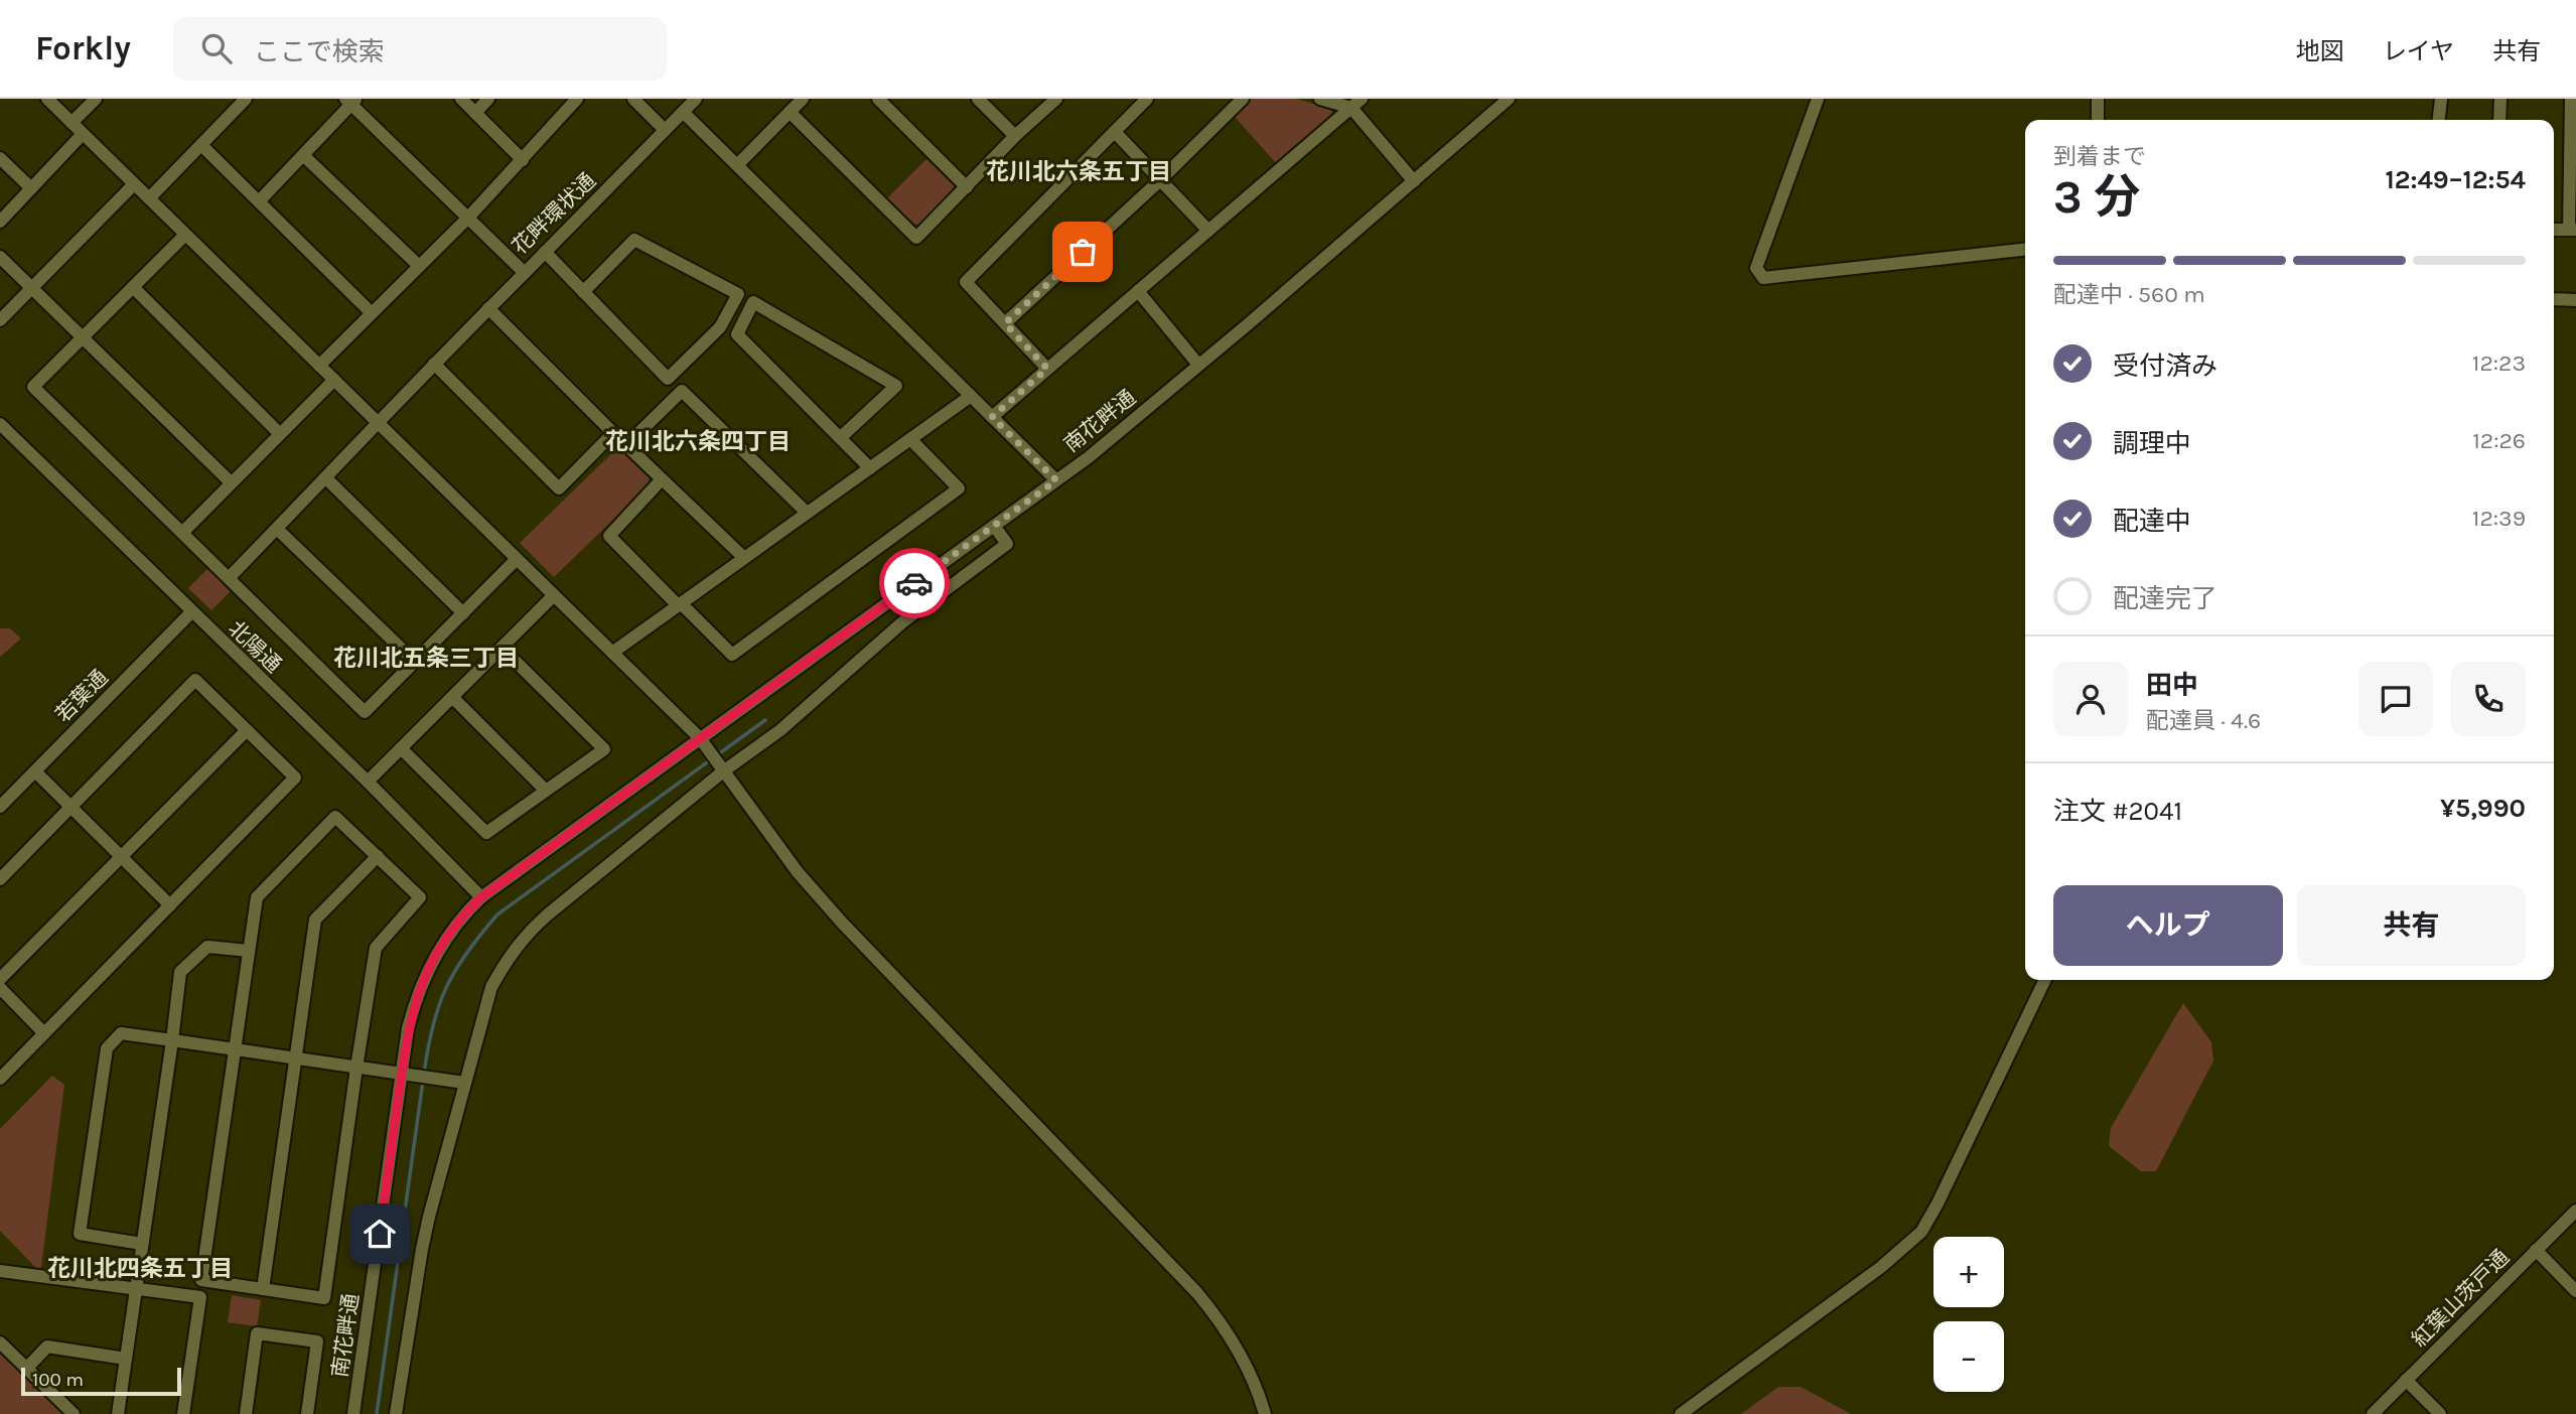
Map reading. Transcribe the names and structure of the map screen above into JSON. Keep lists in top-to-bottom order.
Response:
{
  "streets": {
    "street": [
      "花畔環状通",
      "南花畔通",
      "北陽通",
      "若葉通",
      "紅葉山茨戸通"
    ]
  },
  "crossings": [
    ["南花畔通", "北陽通"],
    ["北陽通", "若葉通"]
  ],
  "districts": [
    "花川北六条五丁目",
    "花川北六条四丁目",
    "花川北五条三丁目",
    "花川北四条五丁目"
  ],
  "scale_bar": "100 m",
  "page": {
    "header": "Forkly",
    "search": "ここで検索",
    "nav": ["地図", "レイヤ", "共有"],
    "heading": ["3 分", "到着まで", "12:49–12:54"],
    "panel": [
      "田中",
      "配達員 · 4.6",
      "注文 #2041",
      "¥5,990"
    ],
    "bar": "配達中 · 560 m",
    "list": [
      ["受付済み", "12:23"],
      ["調理中", "12:26"],
      ["配達中", "12:39"],
      "配達完了"
    ],
    "buttons": ["ヘルプ", "共有"],
    "map_buttons": ["+", "−"],
    "scale": "100 m"
  }
}
